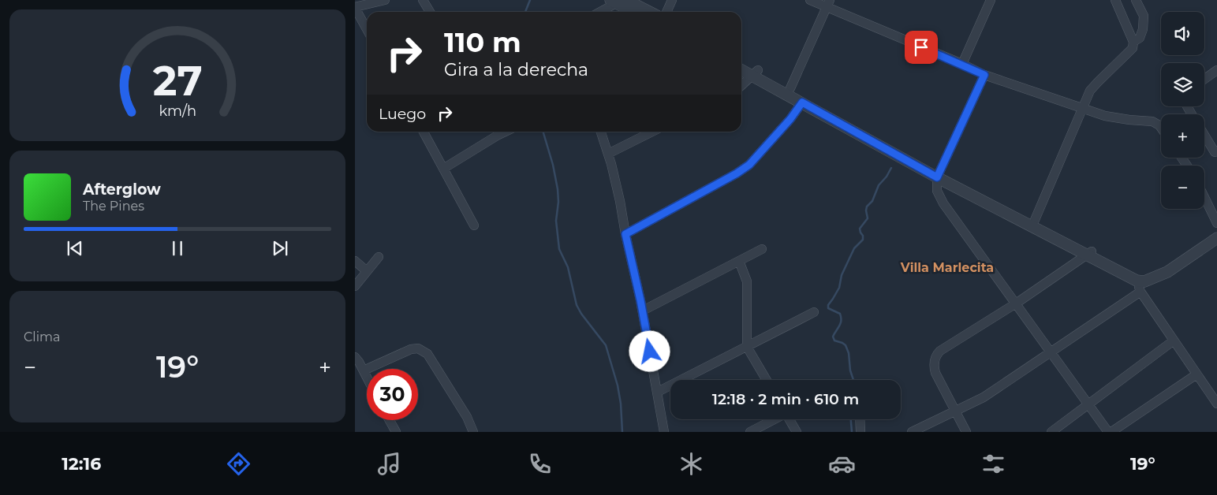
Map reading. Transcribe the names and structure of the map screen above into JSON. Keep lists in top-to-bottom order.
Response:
{
  "districts": ["Villa Marlecita"],
  "page": {
    "map_buttons": ["+", "−"],
    "turn": ["110 m", "Gira a la derecha"],
    "then": "Luego",
    "song": ["Afterglow", "The Pines"],
    "tile": "Clima",
    "heat": ["−", "19°", "+"],
    "limit": "30",
    "trip": "12:18 · 2 min · 610 m",
    "tabs": ["12:16", "19°"],
    "gauge": ["27", "km/h"]
  }
}
